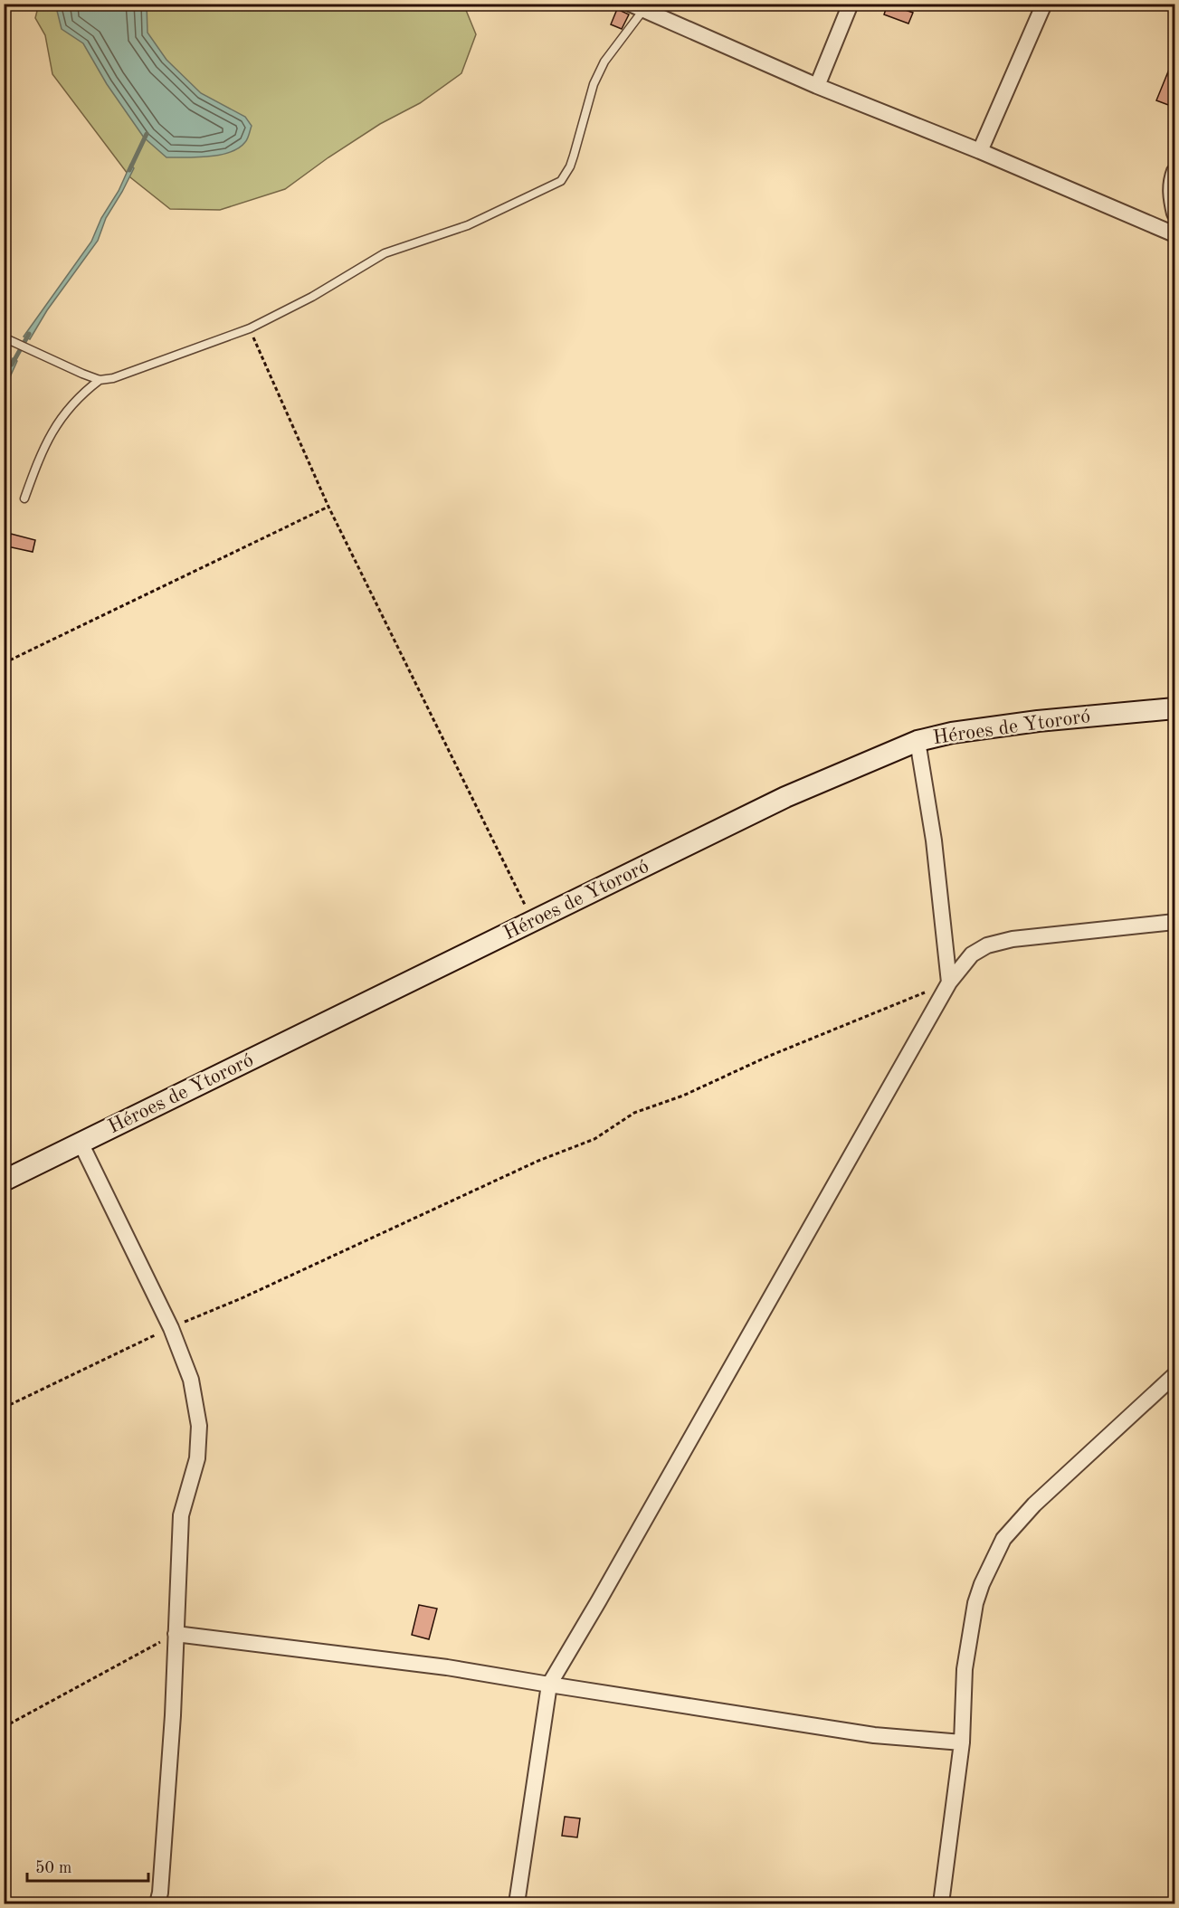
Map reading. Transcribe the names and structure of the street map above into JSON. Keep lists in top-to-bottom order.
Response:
{
  "streets": {
    "main road": ["Héroes de Ytororó"]
  },
  "scale_bar": "50 m"
}
